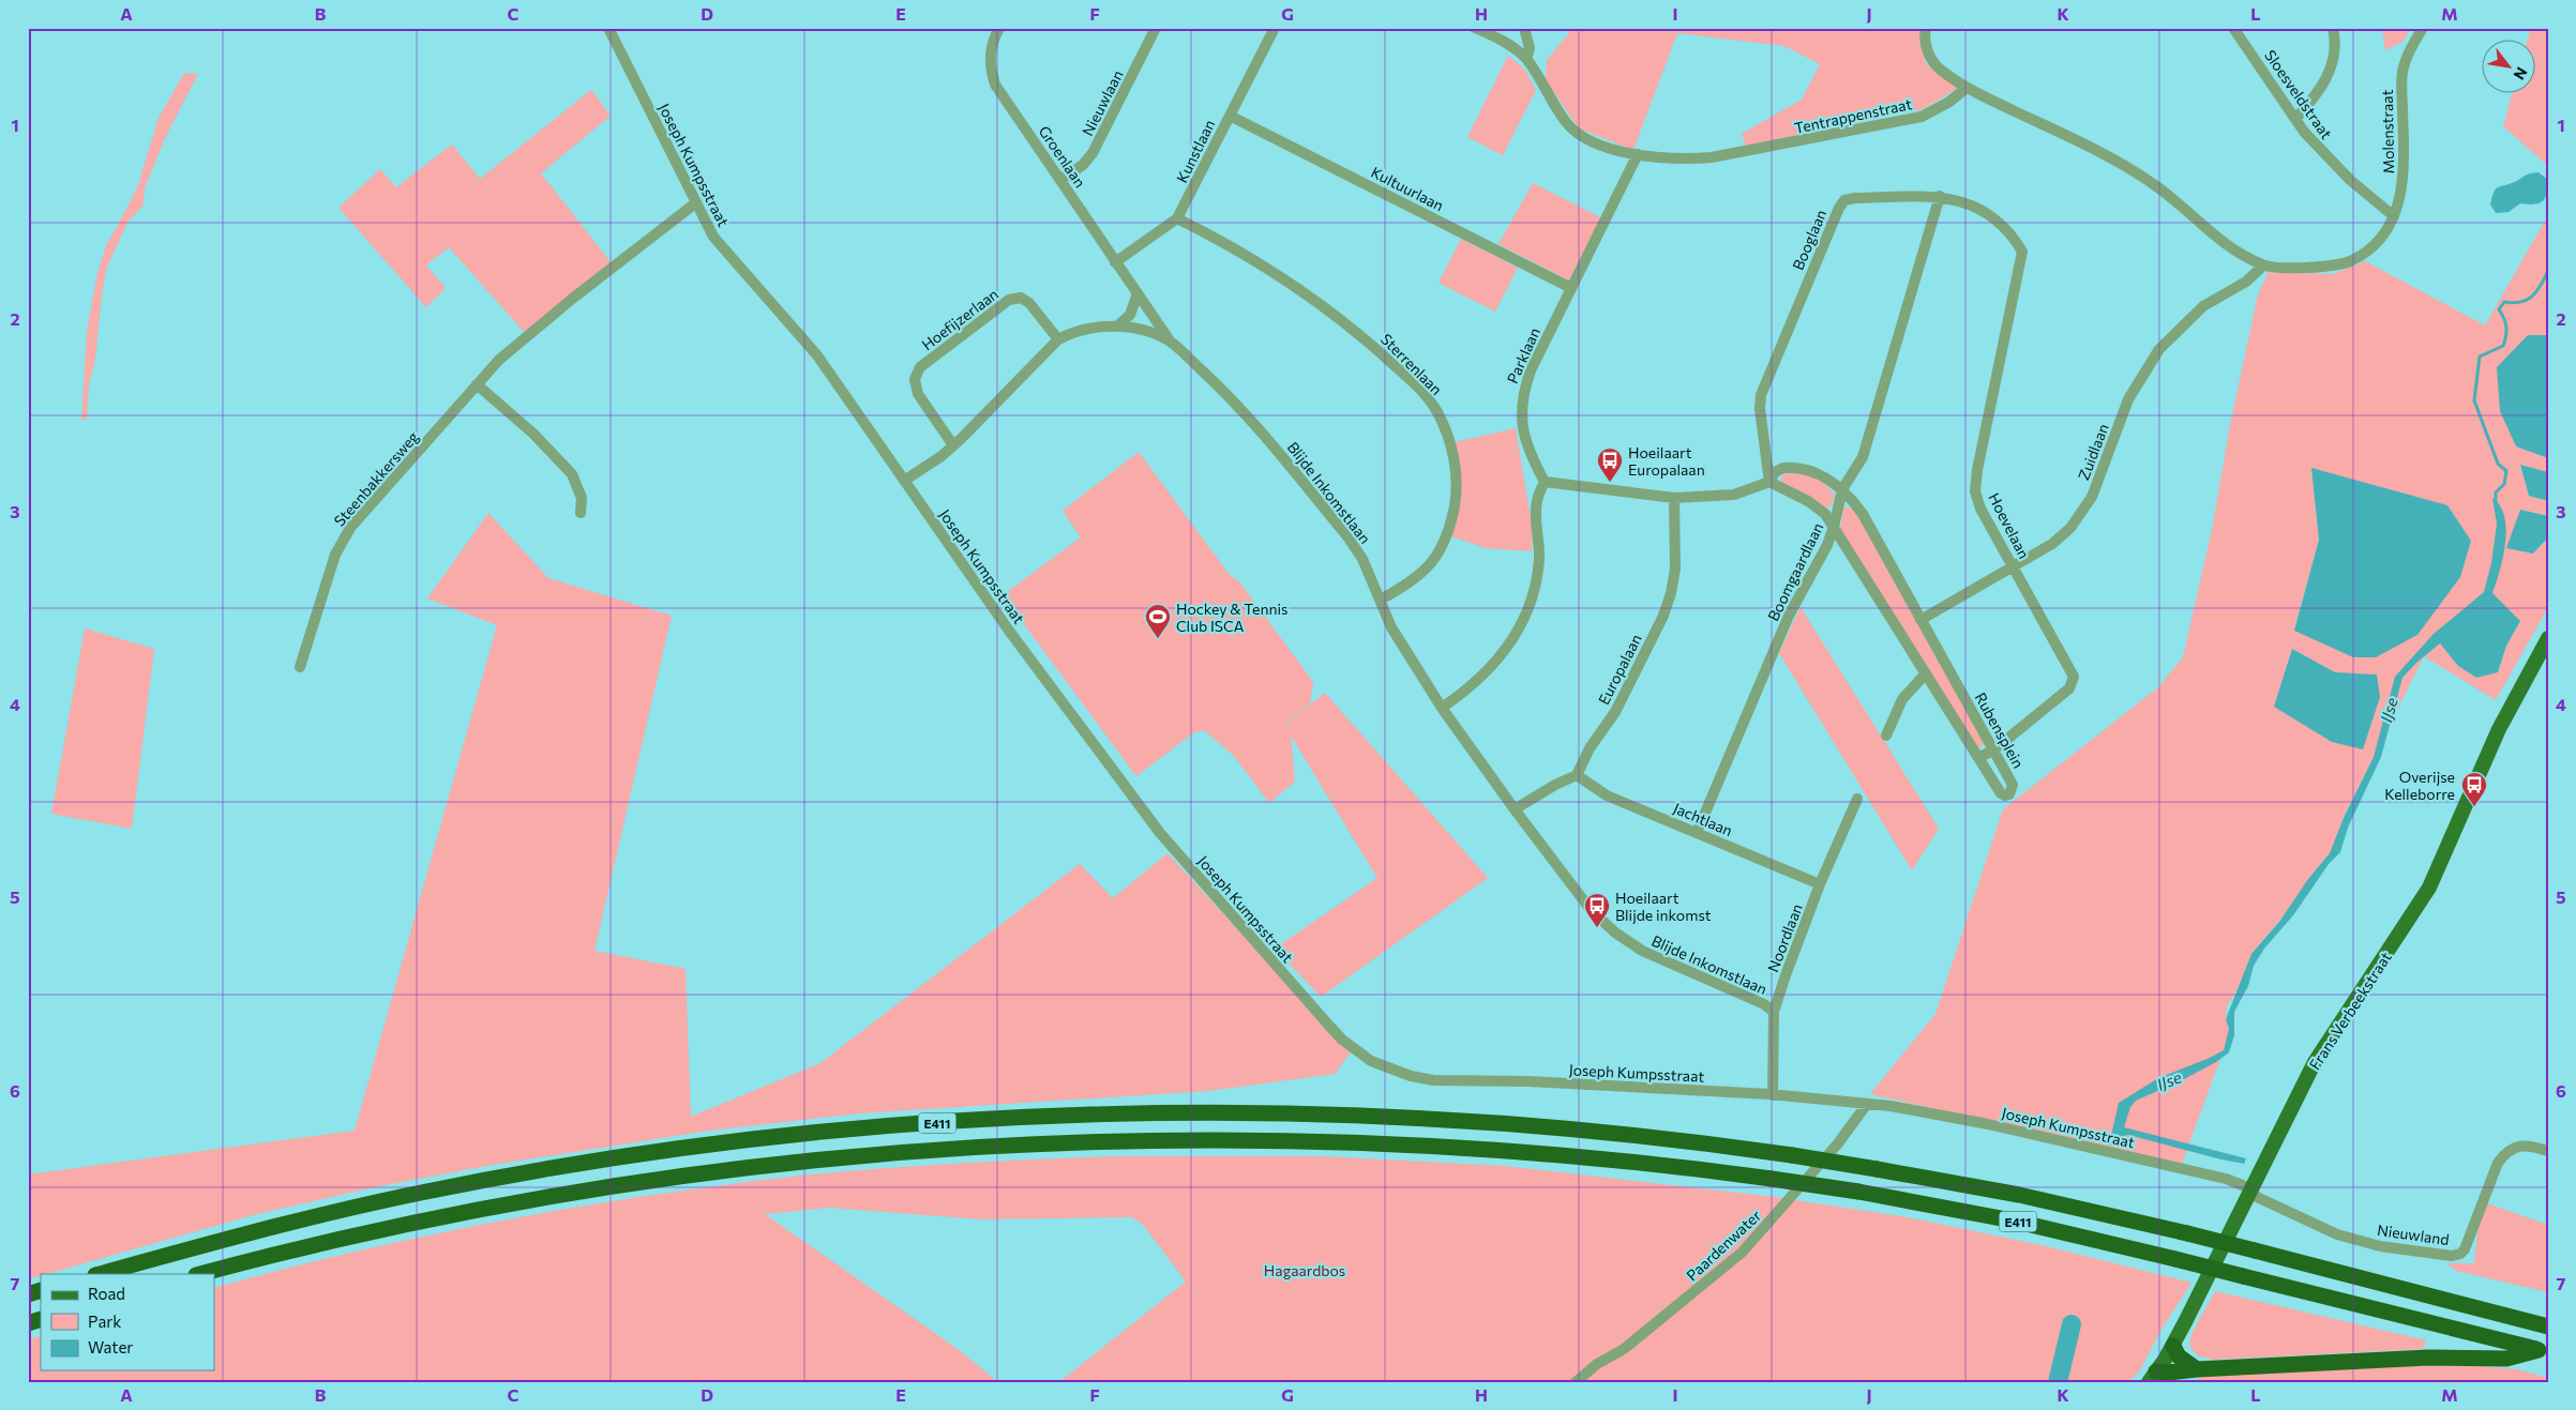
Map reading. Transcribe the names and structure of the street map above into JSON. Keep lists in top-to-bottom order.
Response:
{
  "streets": {
    "highway": ["E411"],
    "main road": ["Frans Verbeekstraat"],
    "street": [
      "Sloesveldstraat",
      "Nieuwlaan",
      "Tentrappenstraat",
      "Molenstraat",
      "Kunstlaan",
      "Groenlaan",
      "Joseph Kumpsstraat",
      "Kultuurlaan",
      "Booglaan",
      "Hoefijzerlaan",
      "Parklaan",
      "Sterrenlaan",
      "Zuidlaan",
      "Steenbakkersweg",
      "Blijde Inkomstlaan",
      "Hoevelaan",
      "Boomgaardlaan",
      "Europalaan",
      "Rubensplein",
      "Jachtlaan",
      "Noordlaan",
      "Nieuwland",
      "Paardenwater"
    ]
  },
  "crossings": [
    ["Sloesveldstraat", "Molenstraat"],
    ["Nieuwlaan", "Groenlaan"],
    ["Tentrappenstraat", "Parklaan"],
    ["Molenstraat", "Zuidlaan"],
    ["Kunstlaan", "Groenlaan"],
    ["Kunstlaan", "Kultuurlaan"],
    ["Kunstlaan", "Sterrenlaan"],
    ["Groenlaan", "Blijde Inkomstlaan"],
    ["Joseph Kumpsstraat", "Steenbakkersweg"],
    ["Joseph Kumpsstraat", "Blijde Inkomstlaan"],
    ["Joseph Kumpsstraat", "Noordlaan"],
    ["Joseph Kumpsstraat", "Frans Verbeekstraat"],
    ["Joseph Kumpsstraat", "Nieuwland"],
    ["Joseph Kumpsstraat", "Paardenwater"],
    ["Kultuurlaan", "Parklaan"],
    ["Booglaan", "Hoevelaan"],
    ["Booglaan", "Boomgaardlaan"],
    ["Booglaan", "Rubensplein"],
    ["Hoefijzerlaan", "Blijde Inkomstlaan"],
    ["Sterrenlaan", "Blijde Inkomstlaan"],
    ["Zuidlaan", "Hoevelaan"],
    ["Zuidlaan", "Rubensplein"],
    ["Blijde Inkomstlaan", "Noordlaan"],
    ["Hoevelaan", "Rubensplein"],
    ["Boomgaardlaan", "Rubensplein"],
    ["Boomgaardlaan", "Jachtlaan"],
    ["Europalaan", "Jachtlaan"],
    ["Jachtlaan", "Noordlaan"],
    ["Frans Verbeekstraat", "Nieuwland"]
  ],
  "water": ["IJse"],
  "parks": ["Hagaardbos"],
  "places": {
    "bus stop": ["Hoeilaart Europalaan", "Overijse Kelleborre", "Hoeilaart Blijde inkomst"],
    "sports": ["Hockey & Tennis Club ISCA"]
  },
  "legend": ["Road", "Park", "Water"],
  "north": "bottom right",
  "grid": {
    "columns": [
      "A",
      "B",
      "C",
      "D",
      "E",
      "F",
      "G",
      "H",
      "I",
      "J",
      "K",
      "L",
      "M"
    ],
    "rows": [
      "1",
      "2",
      "3",
      "4",
      "5",
      "6",
      "7"
    ]
  }
}
